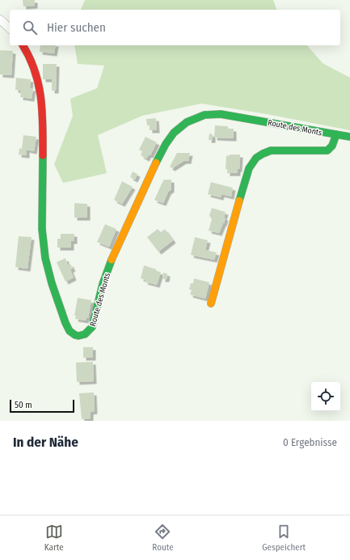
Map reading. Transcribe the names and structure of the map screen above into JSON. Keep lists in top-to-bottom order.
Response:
{
  "streets": {
    "street": ["Route des Monts"]
  },
  "scale_bar": "50 m",
  "page": {
    "search": "Hier suchen",
    "scale": "50 m",
    "heading": ["In der Nähe", "0 Ergebnisse"],
    "nav": ["Karte", "Route", "Gespeichert"]
  }
}
